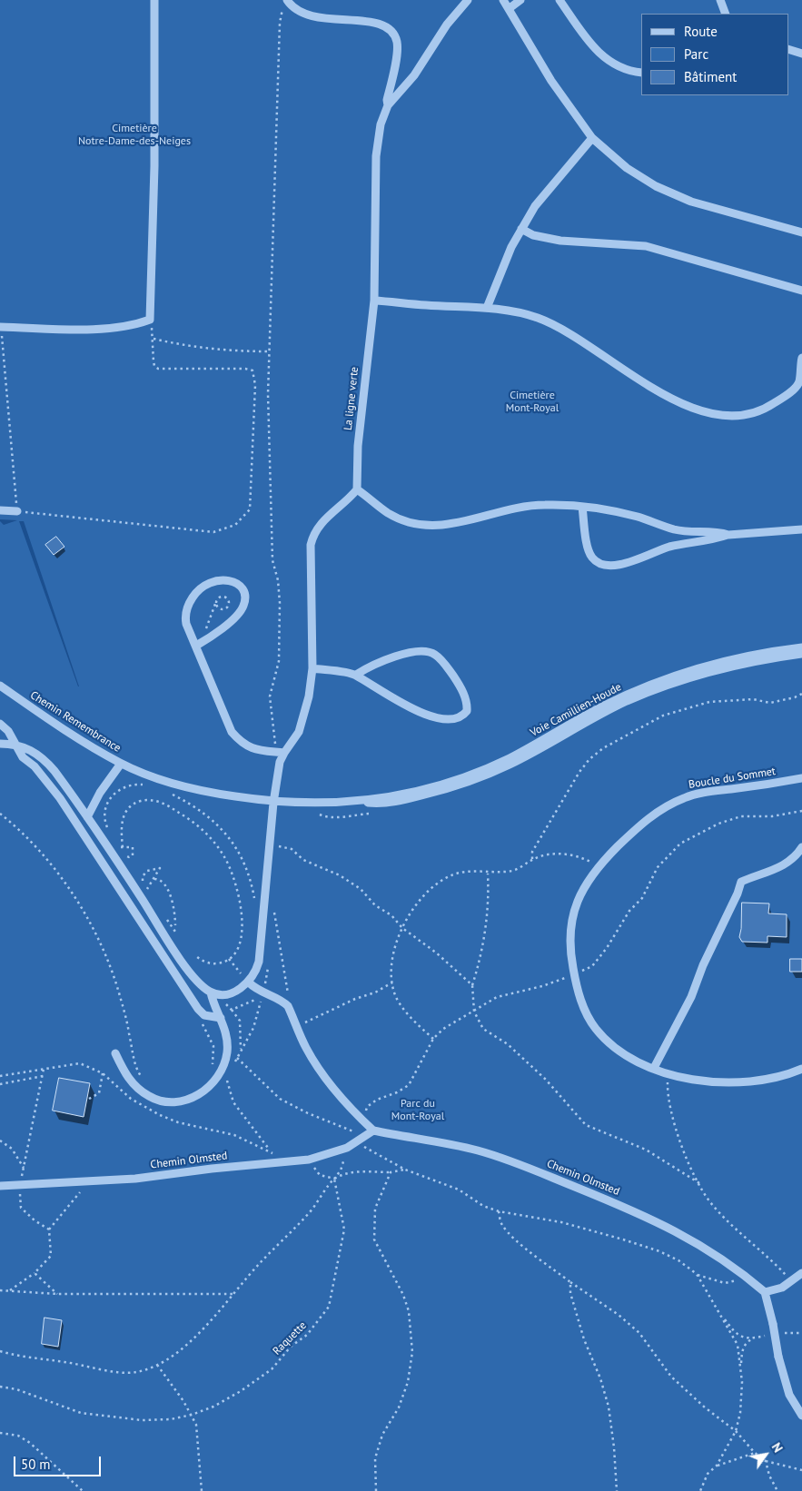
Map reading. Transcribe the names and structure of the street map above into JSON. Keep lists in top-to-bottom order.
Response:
{
  "streets": {
    "street": [
      "La ligne verte",
      "Voie Camillien-Houde",
      "Chemin Remembrance",
      "Boucle du Sommet",
      "Chemin Olmsted"
    ],
    "path": ["Raquette"]
  },
  "crossings": [
    ["Voie Camillien-Houde", "Chemin Remembrance"]
  ],
  "parks": ["Cimetière Notre-Dame-des-Neiges", "Cimetière Mont-Royal", "Parc du Mont-Royal"],
  "legend": ["Route", "Parc", "Bâtiment"],
  "scale_bar": "50 m",
  "north": "top right"
}
